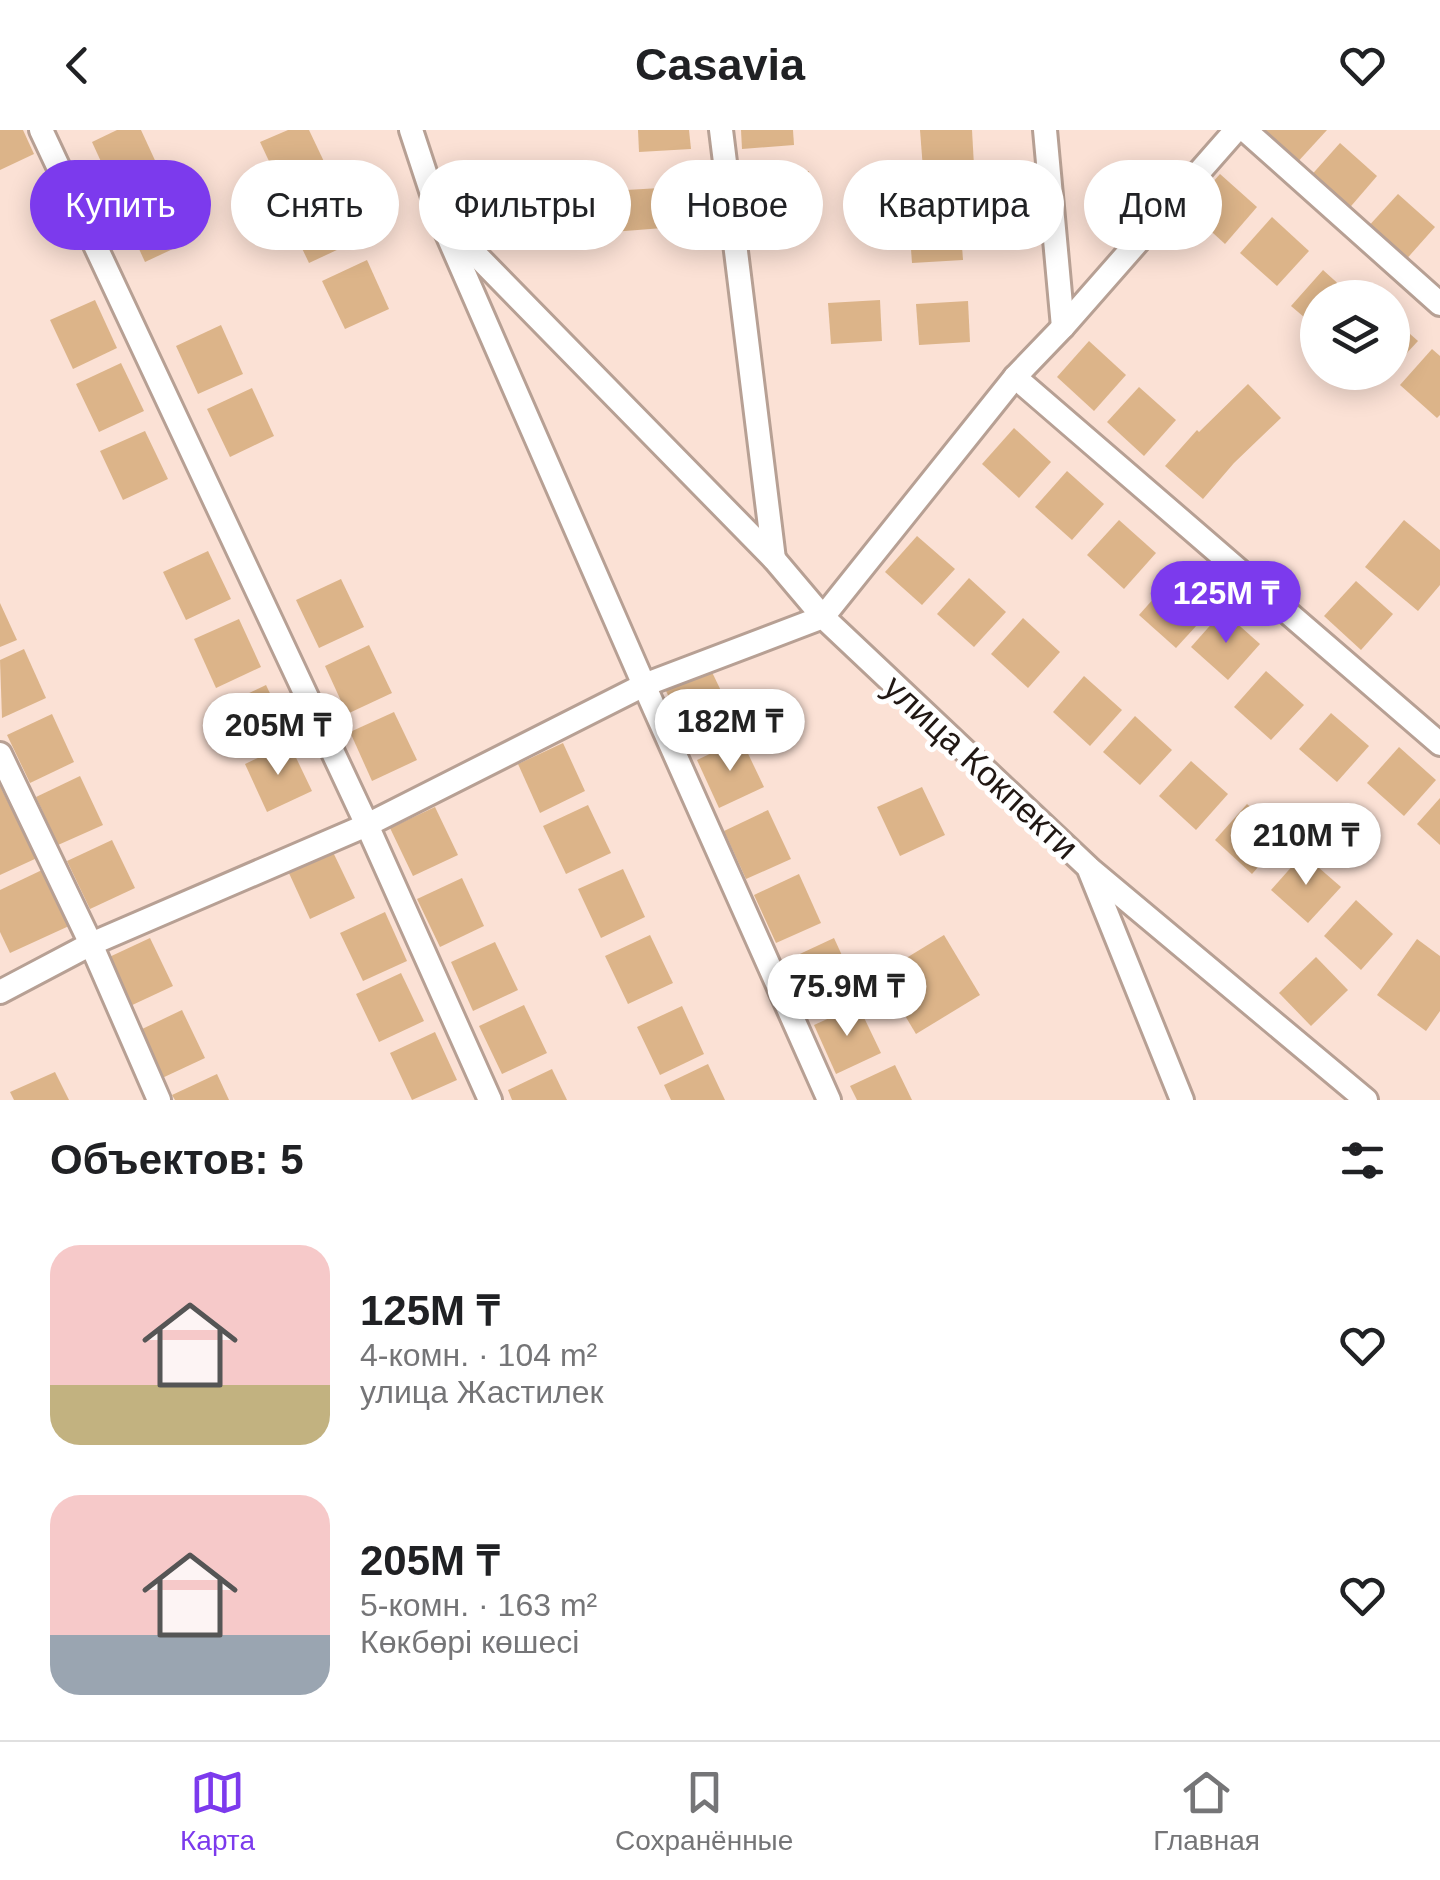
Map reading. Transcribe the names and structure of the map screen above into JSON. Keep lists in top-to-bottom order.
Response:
{
  "streets": {
    "street": ["улица Кокпекти"]
  },
  "page": {
    "header": "Casavia",
    "chip": [
      "Купить",
      "Снять",
      "Фильтры",
      "Новое",
      "Квартира",
      "Дом"
    ],
    "price": [
      "125M ₸",
      "182M ₸",
      "205M ₸",
      "210M ₸",
      "75.9M ₸"
    ],
    "heading": "Объектов: 5",
    "list": [
      {
        "name": "125M ₸",
        "note": "4-комн. · 104 m² · улица Жастилек"
      },
      {
        "name": "205M ₸",
        "note": "5-комн. · 163 m² · Көкбөрі көшесі"
      }
    ],
    "tabs": ["Карта", "Сохранённые", "Главная"]
  }
}
